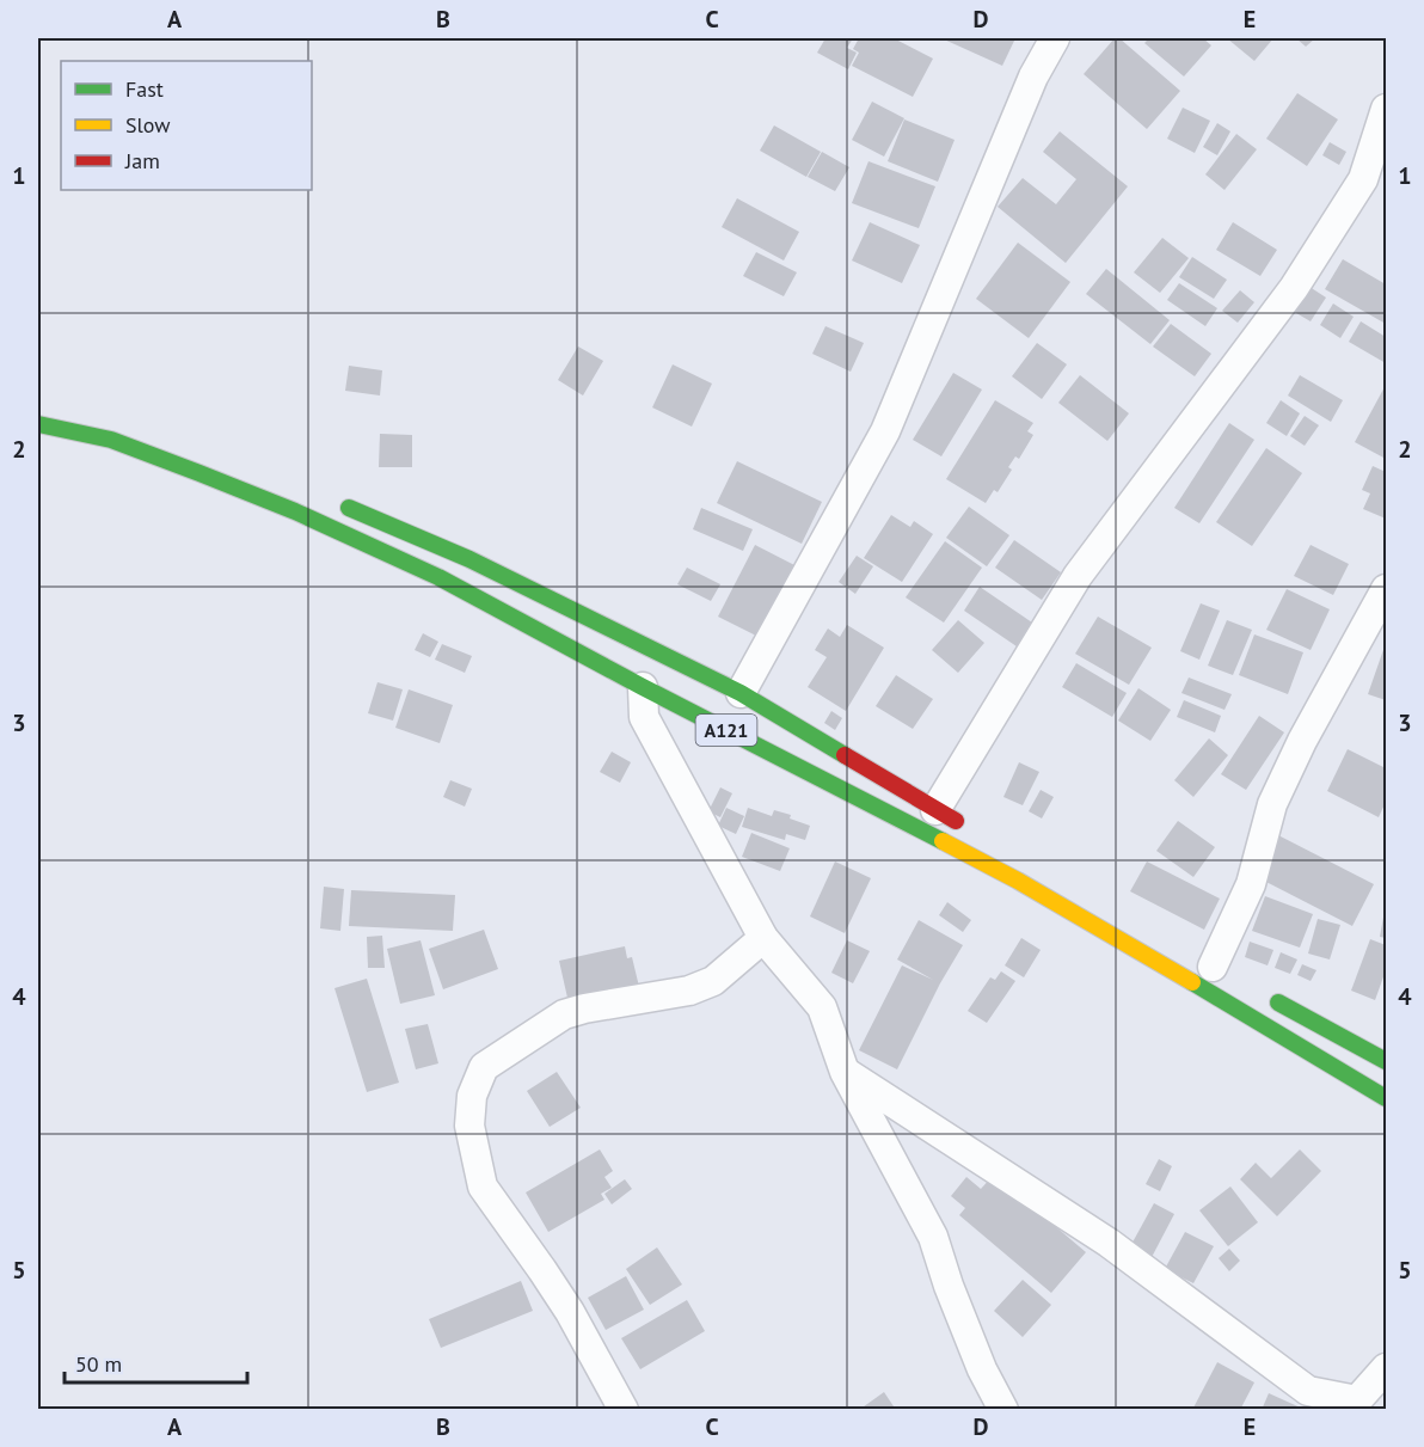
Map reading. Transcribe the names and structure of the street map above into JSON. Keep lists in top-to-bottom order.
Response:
{
  "streets": {
    "main road": ["A121"]
  },
  "legend": ["Fast", "Slow", "Jam"],
  "scale_bar": "50 m",
  "grid": {
    "columns": [
      "A",
      "B",
      "C",
      "D",
      "E"
    ],
    "rows": [
      "1",
      "2",
      "3",
      "4",
      "5"
    ]
  }
}
